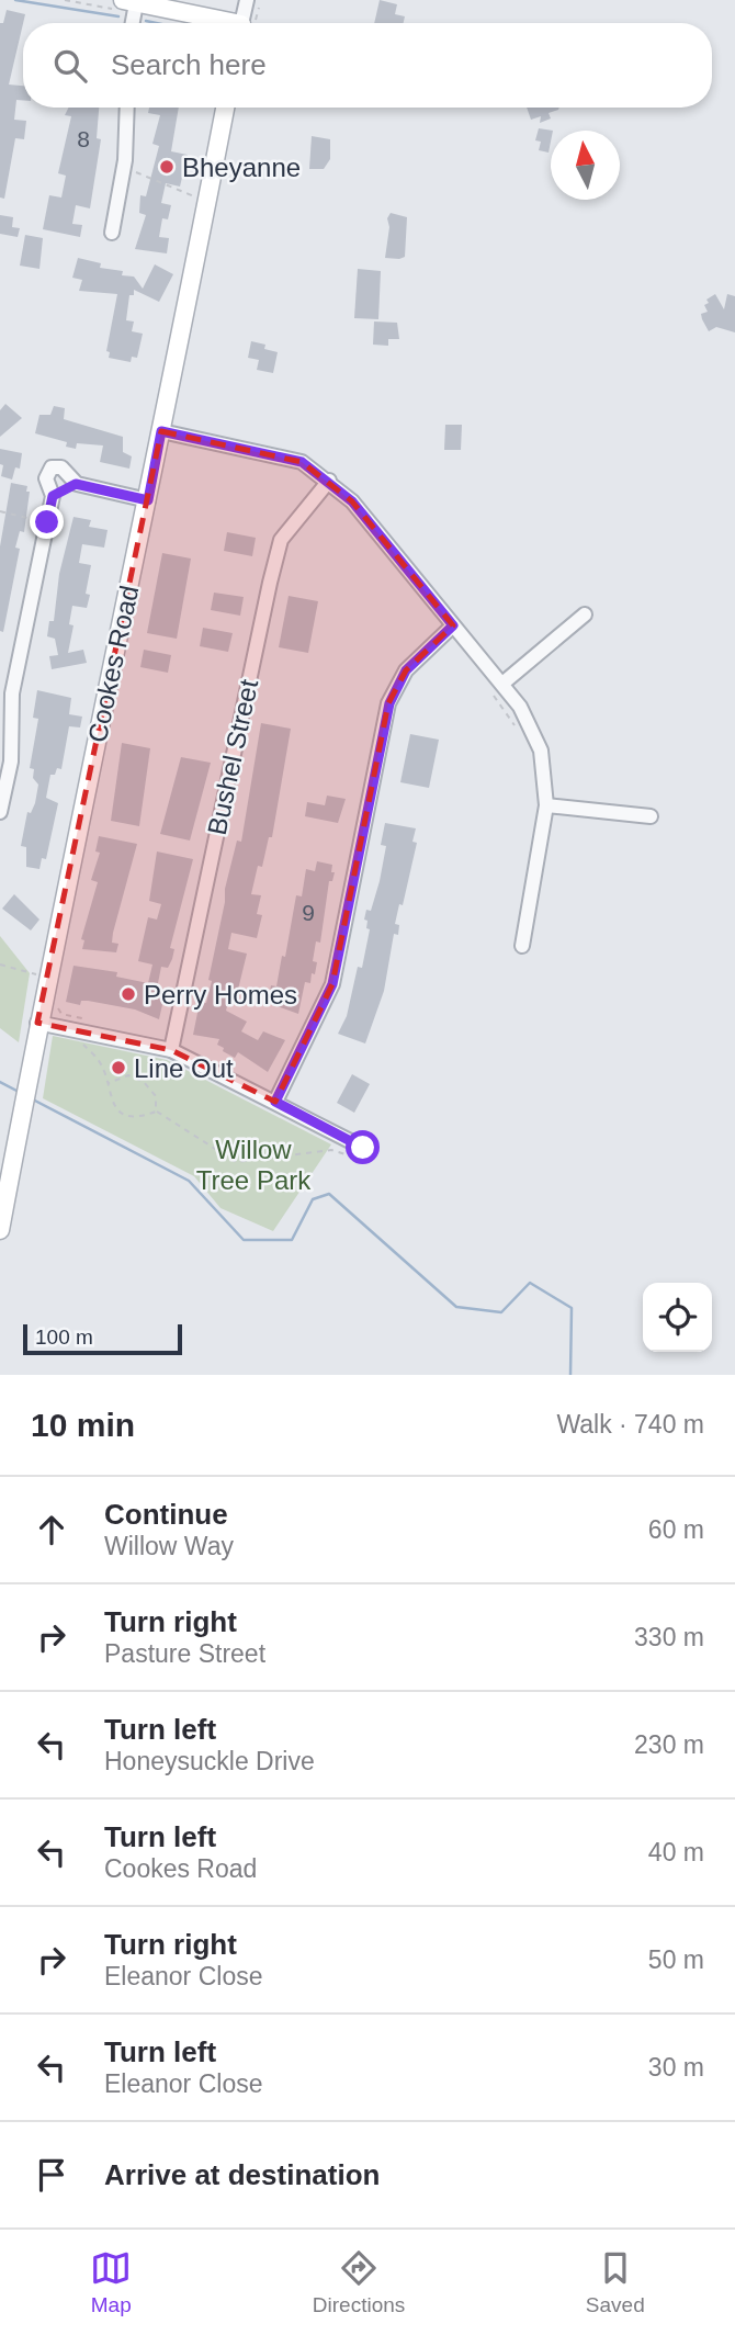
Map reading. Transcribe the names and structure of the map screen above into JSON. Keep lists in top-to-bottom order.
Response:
{
  "streets": {
    "street": ["Cookes Road", "Bushel Street"]
  },
  "parks": ["Willow Tree Park"],
  "places": ["Bheyanne", "Perry Homes", "Line Out"],
  "house_numbers": ["8", "9"],
  "scale_bar": "100 m",
  "north": "top",
  "page": {
    "search": "Search here",
    "scale": "100 m",
    "heading": ["10 min", "Walk · 740 m"],
    "list": [
      ["Continue", "Willow Way", "60 m"],
      ["Turn right", "Pasture Street", "330 m"],
      ["Turn left", "Honeysuckle Drive", "230 m"],
      ["Turn left", "Cookes Road", "40 m"],
      ["Turn right", "Eleanor Close", "50 m"],
      ["Turn left", "Eleanor Close", "30 m"],
      "Arrive at destination"
    ],
    "nav": ["Map", "Directions", "Saved"]
  }
}
